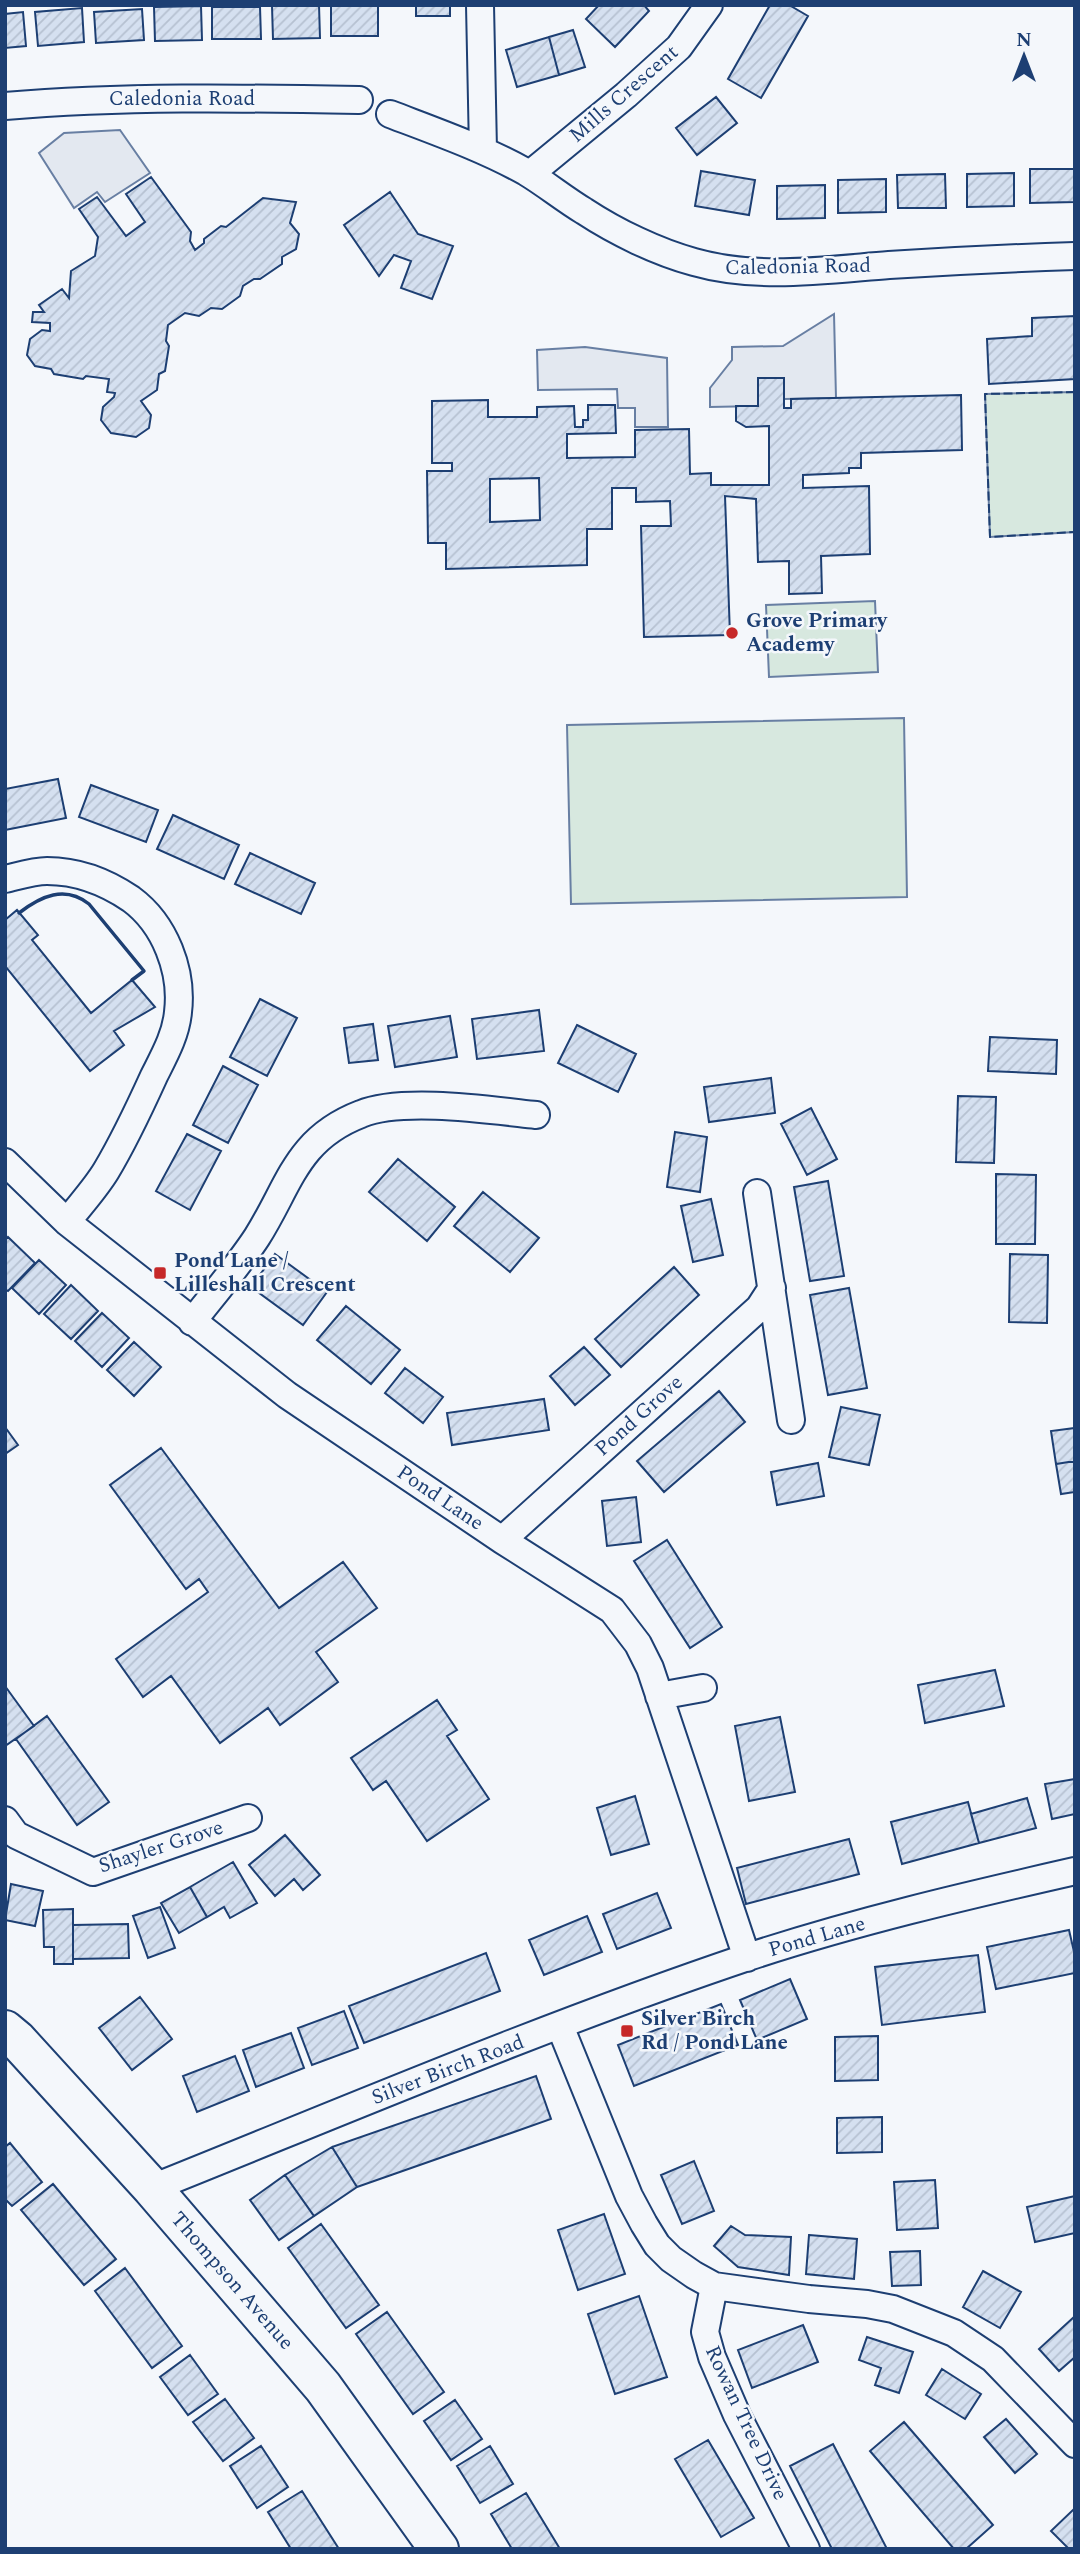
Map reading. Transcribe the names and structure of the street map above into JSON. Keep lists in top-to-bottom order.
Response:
{
  "streets": {
    "highway": ["Thompson Avenue"],
    "street": [
      "Mills Crescent",
      "Caledonia Road",
      "Pond Grove",
      "Pond Lane",
      "Shayler Grove",
      "Silver Birch Road",
      "Rowan Tree Drive"
    ]
  },
  "crossings": [
    ["Mills Crescent", "Caledonia Road"],
    ["Pond Grove", "Pond Lane"],
    ["Pond Lane", "Silver Birch Road"],
    ["Silver Birch Road", "Thompson Avenue"]
  ],
  "places": {
    "other": ["Grove Primary Academy"],
    "transit": ["Pond Lane / Lilleshall Crescent", "Silver Birch Rd / Pond Lane"]
  },
  "north": "top"
}
